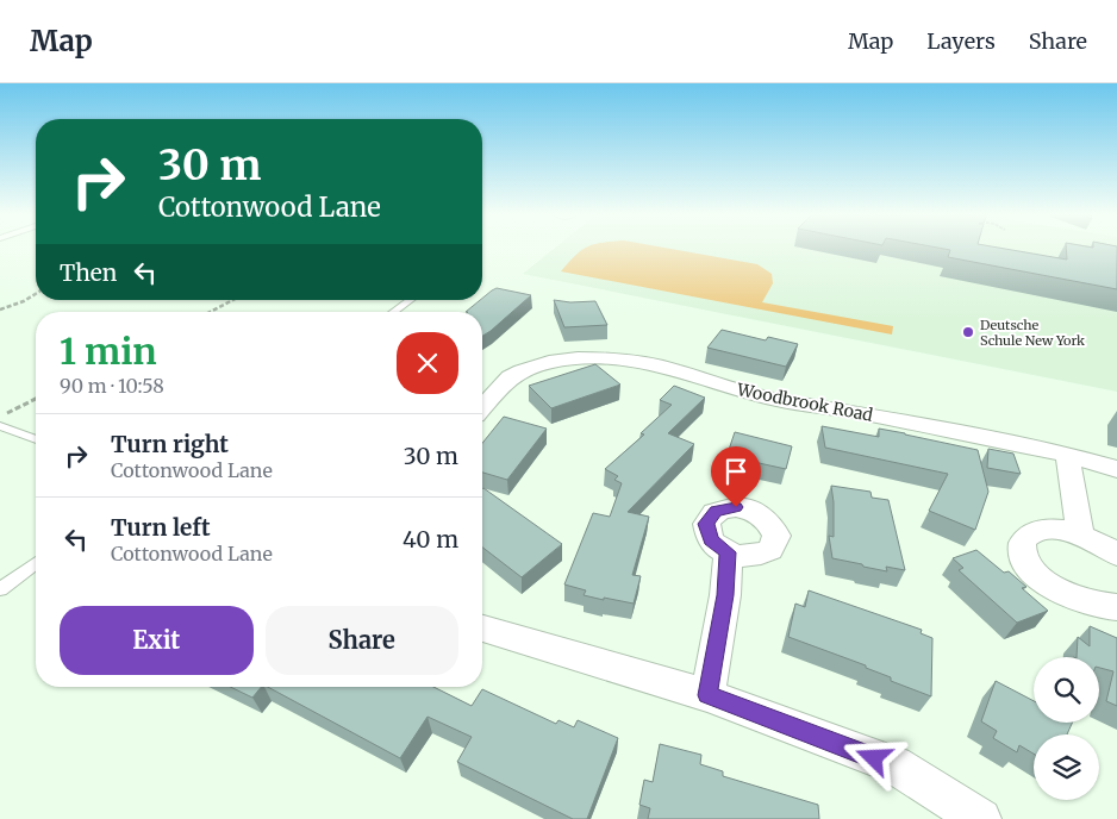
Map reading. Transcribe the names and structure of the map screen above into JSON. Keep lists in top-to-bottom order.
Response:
{
  "streets": {
    "street": ["Woodbrook Road"]
  },
  "places": ["Deutsche Schule New York"],
  "page": {
    "header": "Map",
    "nav": ["Map", "Layers", "Share"],
    "turn": ["30 m", "Cottonwood Lane"],
    "then": "Then",
    "heading": ["1 min", "90 m · 10:58"],
    "list": [
      {
        "name": "Turn right",
        "note": "Cottonwood Lane",
        "value": "30 m"
      },
      {
        "name": "Turn left",
        "note": "Cottonwood Lane",
        "value": "40 m"
      }
    ],
    "buttons": ["Exit", "Share"]
  }
}
